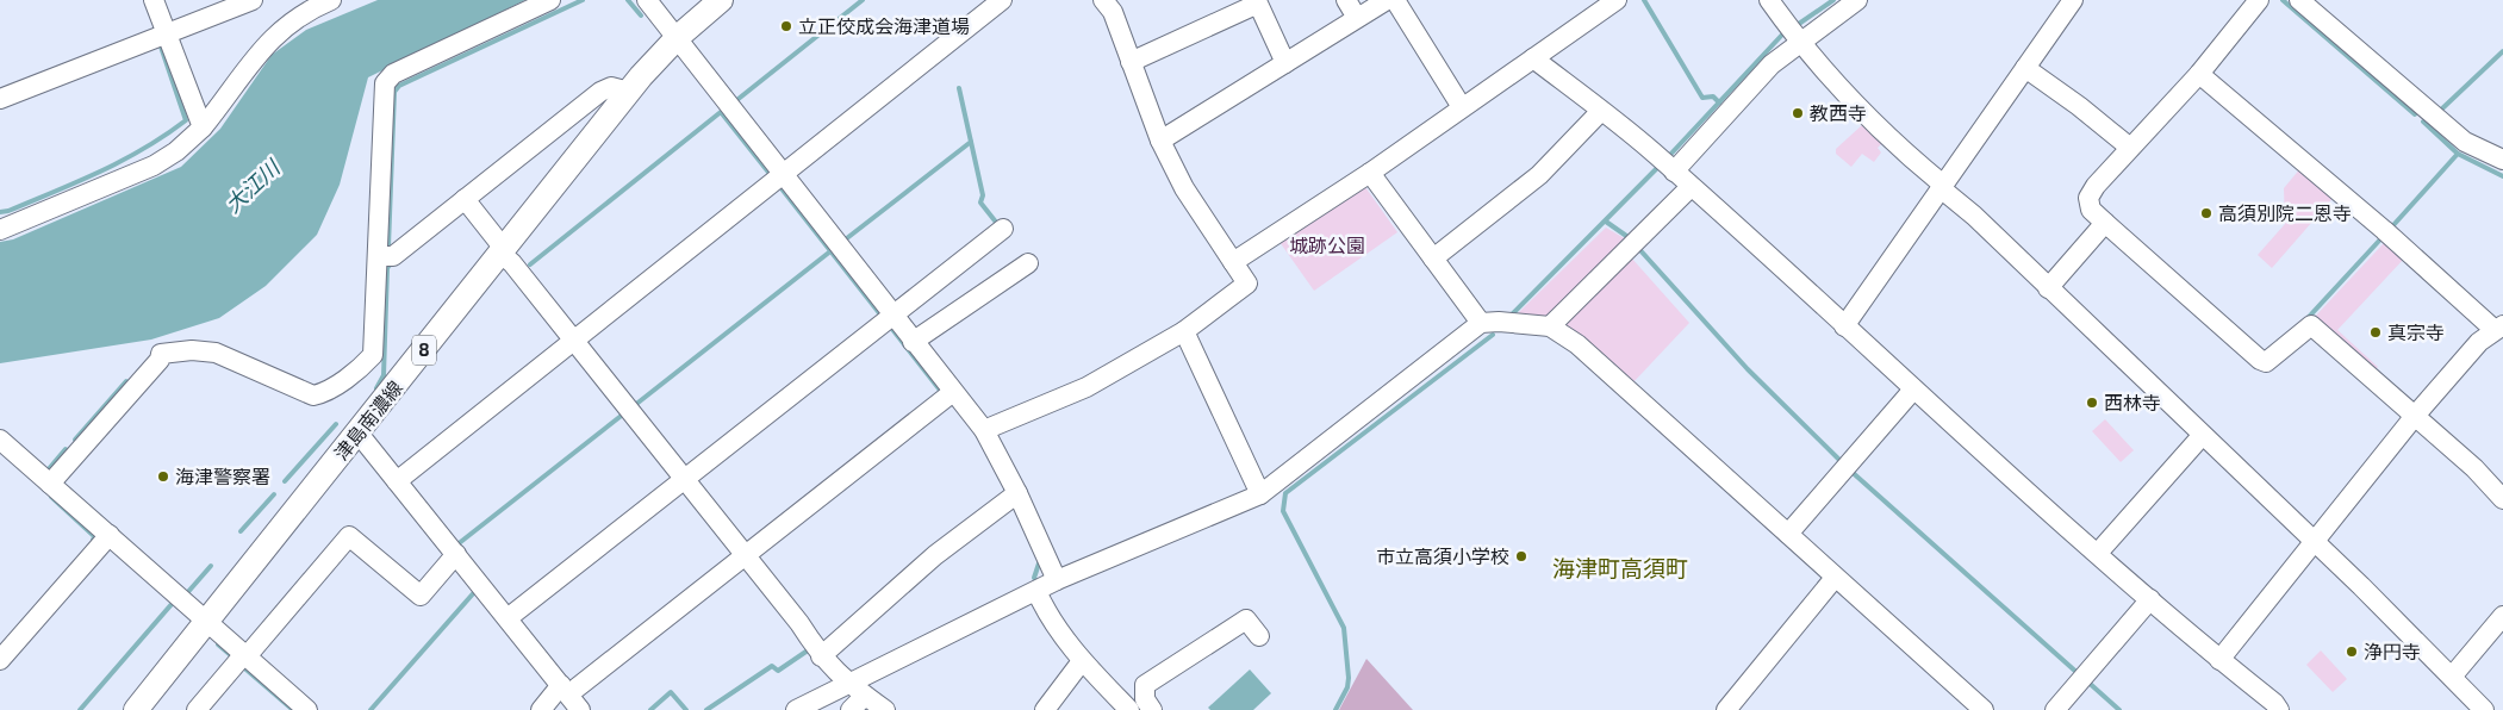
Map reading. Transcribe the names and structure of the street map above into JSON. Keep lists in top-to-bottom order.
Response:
{
  "streets": {
    "main road": ["8", "津島南濃線"]
  },
  "districts": ["海津町高須町"],
  "water": ["大江川"],
  "parks": ["城跡公園"],
  "places": [
    "立正佼成会海津道場",
    "教西寺",
    "高須別院二恩寺",
    "真宗寺",
    "西林寺",
    "海津警察署",
    "市立高須小学校",
    "浄円寺"
  ]
}
